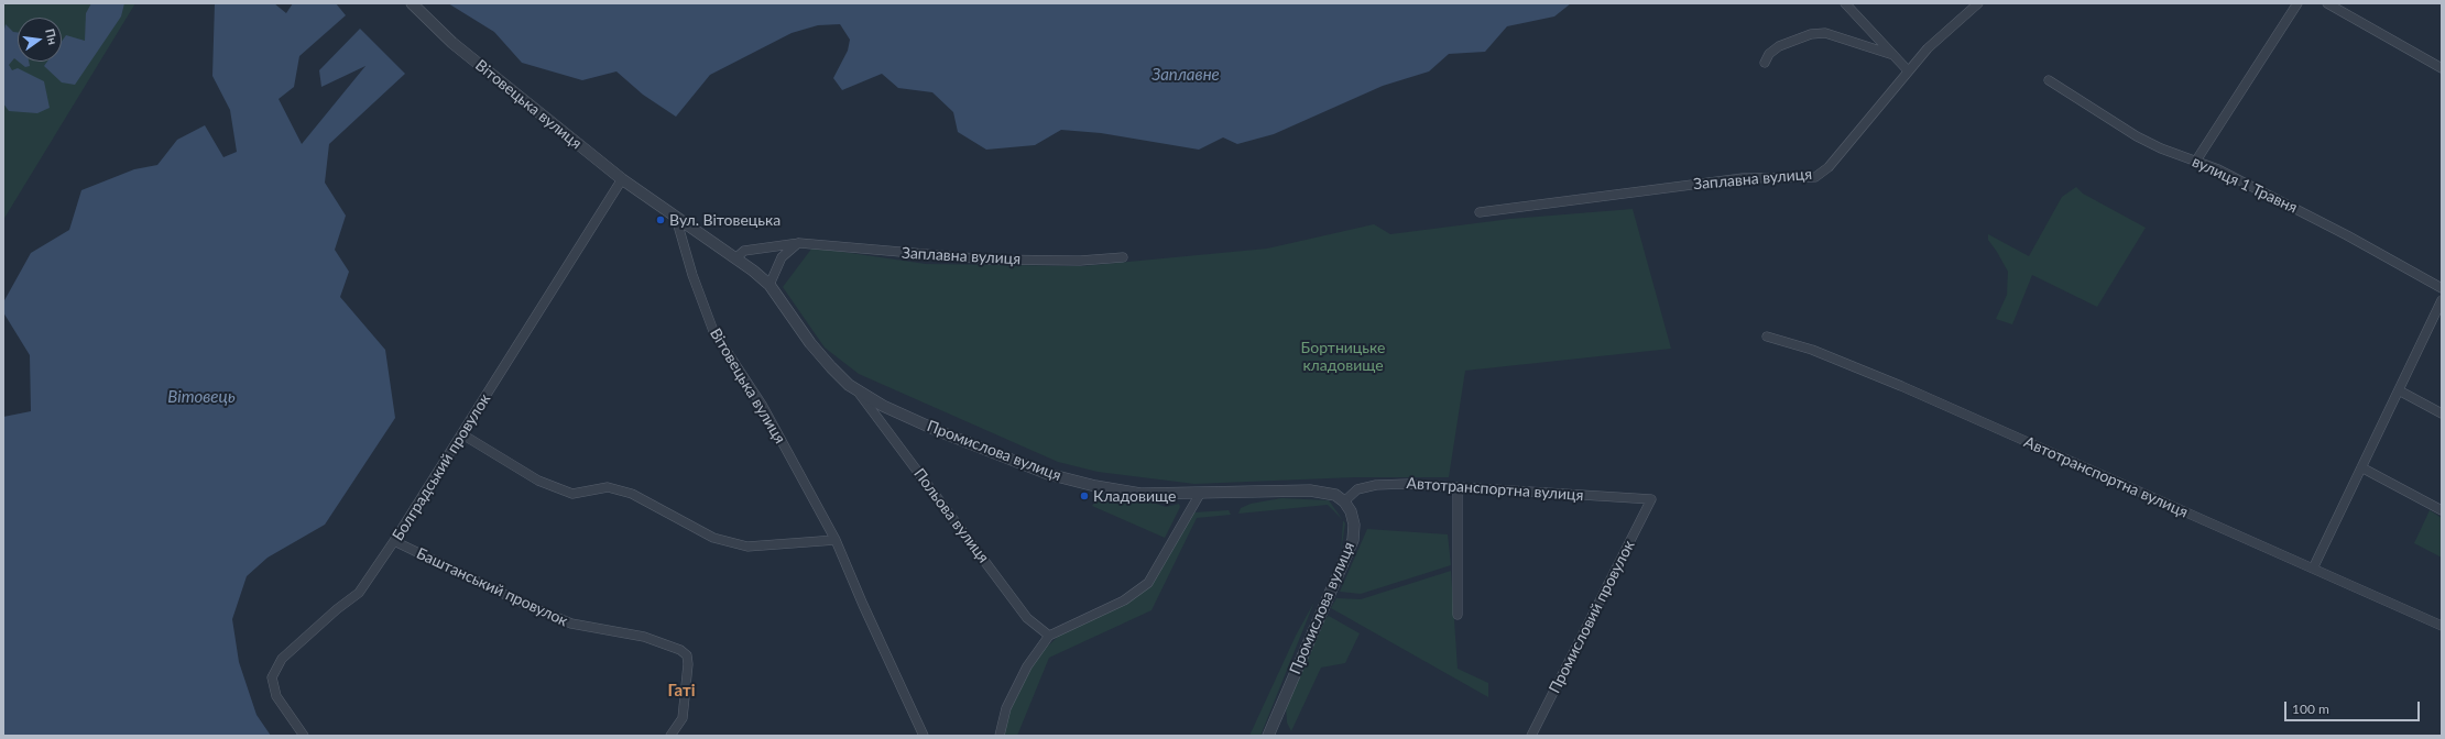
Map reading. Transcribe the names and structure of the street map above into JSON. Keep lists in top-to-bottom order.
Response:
{
  "streets": {
    "street": [
      "Вітовецька вулиця",
      "Заплавна вулиця",
      "вулиця 1 Травня",
      "Промислова вулиця",
      "Болградський провулок",
      "Автотранспортна вулиця",
      "Польова вулиця",
      "Баштанський провулок",
      "Промисловий провулок"
    ]
  },
  "crossings": [
    ["Вітовецька вулиця", "Промислова вулиця"],
    ["Вітовецька вулиця", "Болградський провулок"],
    ["Заплавна вулиця", "Промислова вулиця"],
    ["Промислова вулиця", "Автотранспортна вулиця"],
    ["Промислова вулиця", "Польова вулиця"],
    ["Болградський провулок", "Баштанський провулок"],
    ["Автотранспортна вулиця", "Промисловий провулок"]
  ],
  "districts": ["Гаті"],
  "water": ["Заплавне", "Вітовець"],
  "parks": ["Бортницьке кладовище"],
  "places": ["Вул. Вітовецька", "Кладовище"],
  "scale_bar": "100 m",
  "north": "right"
}
